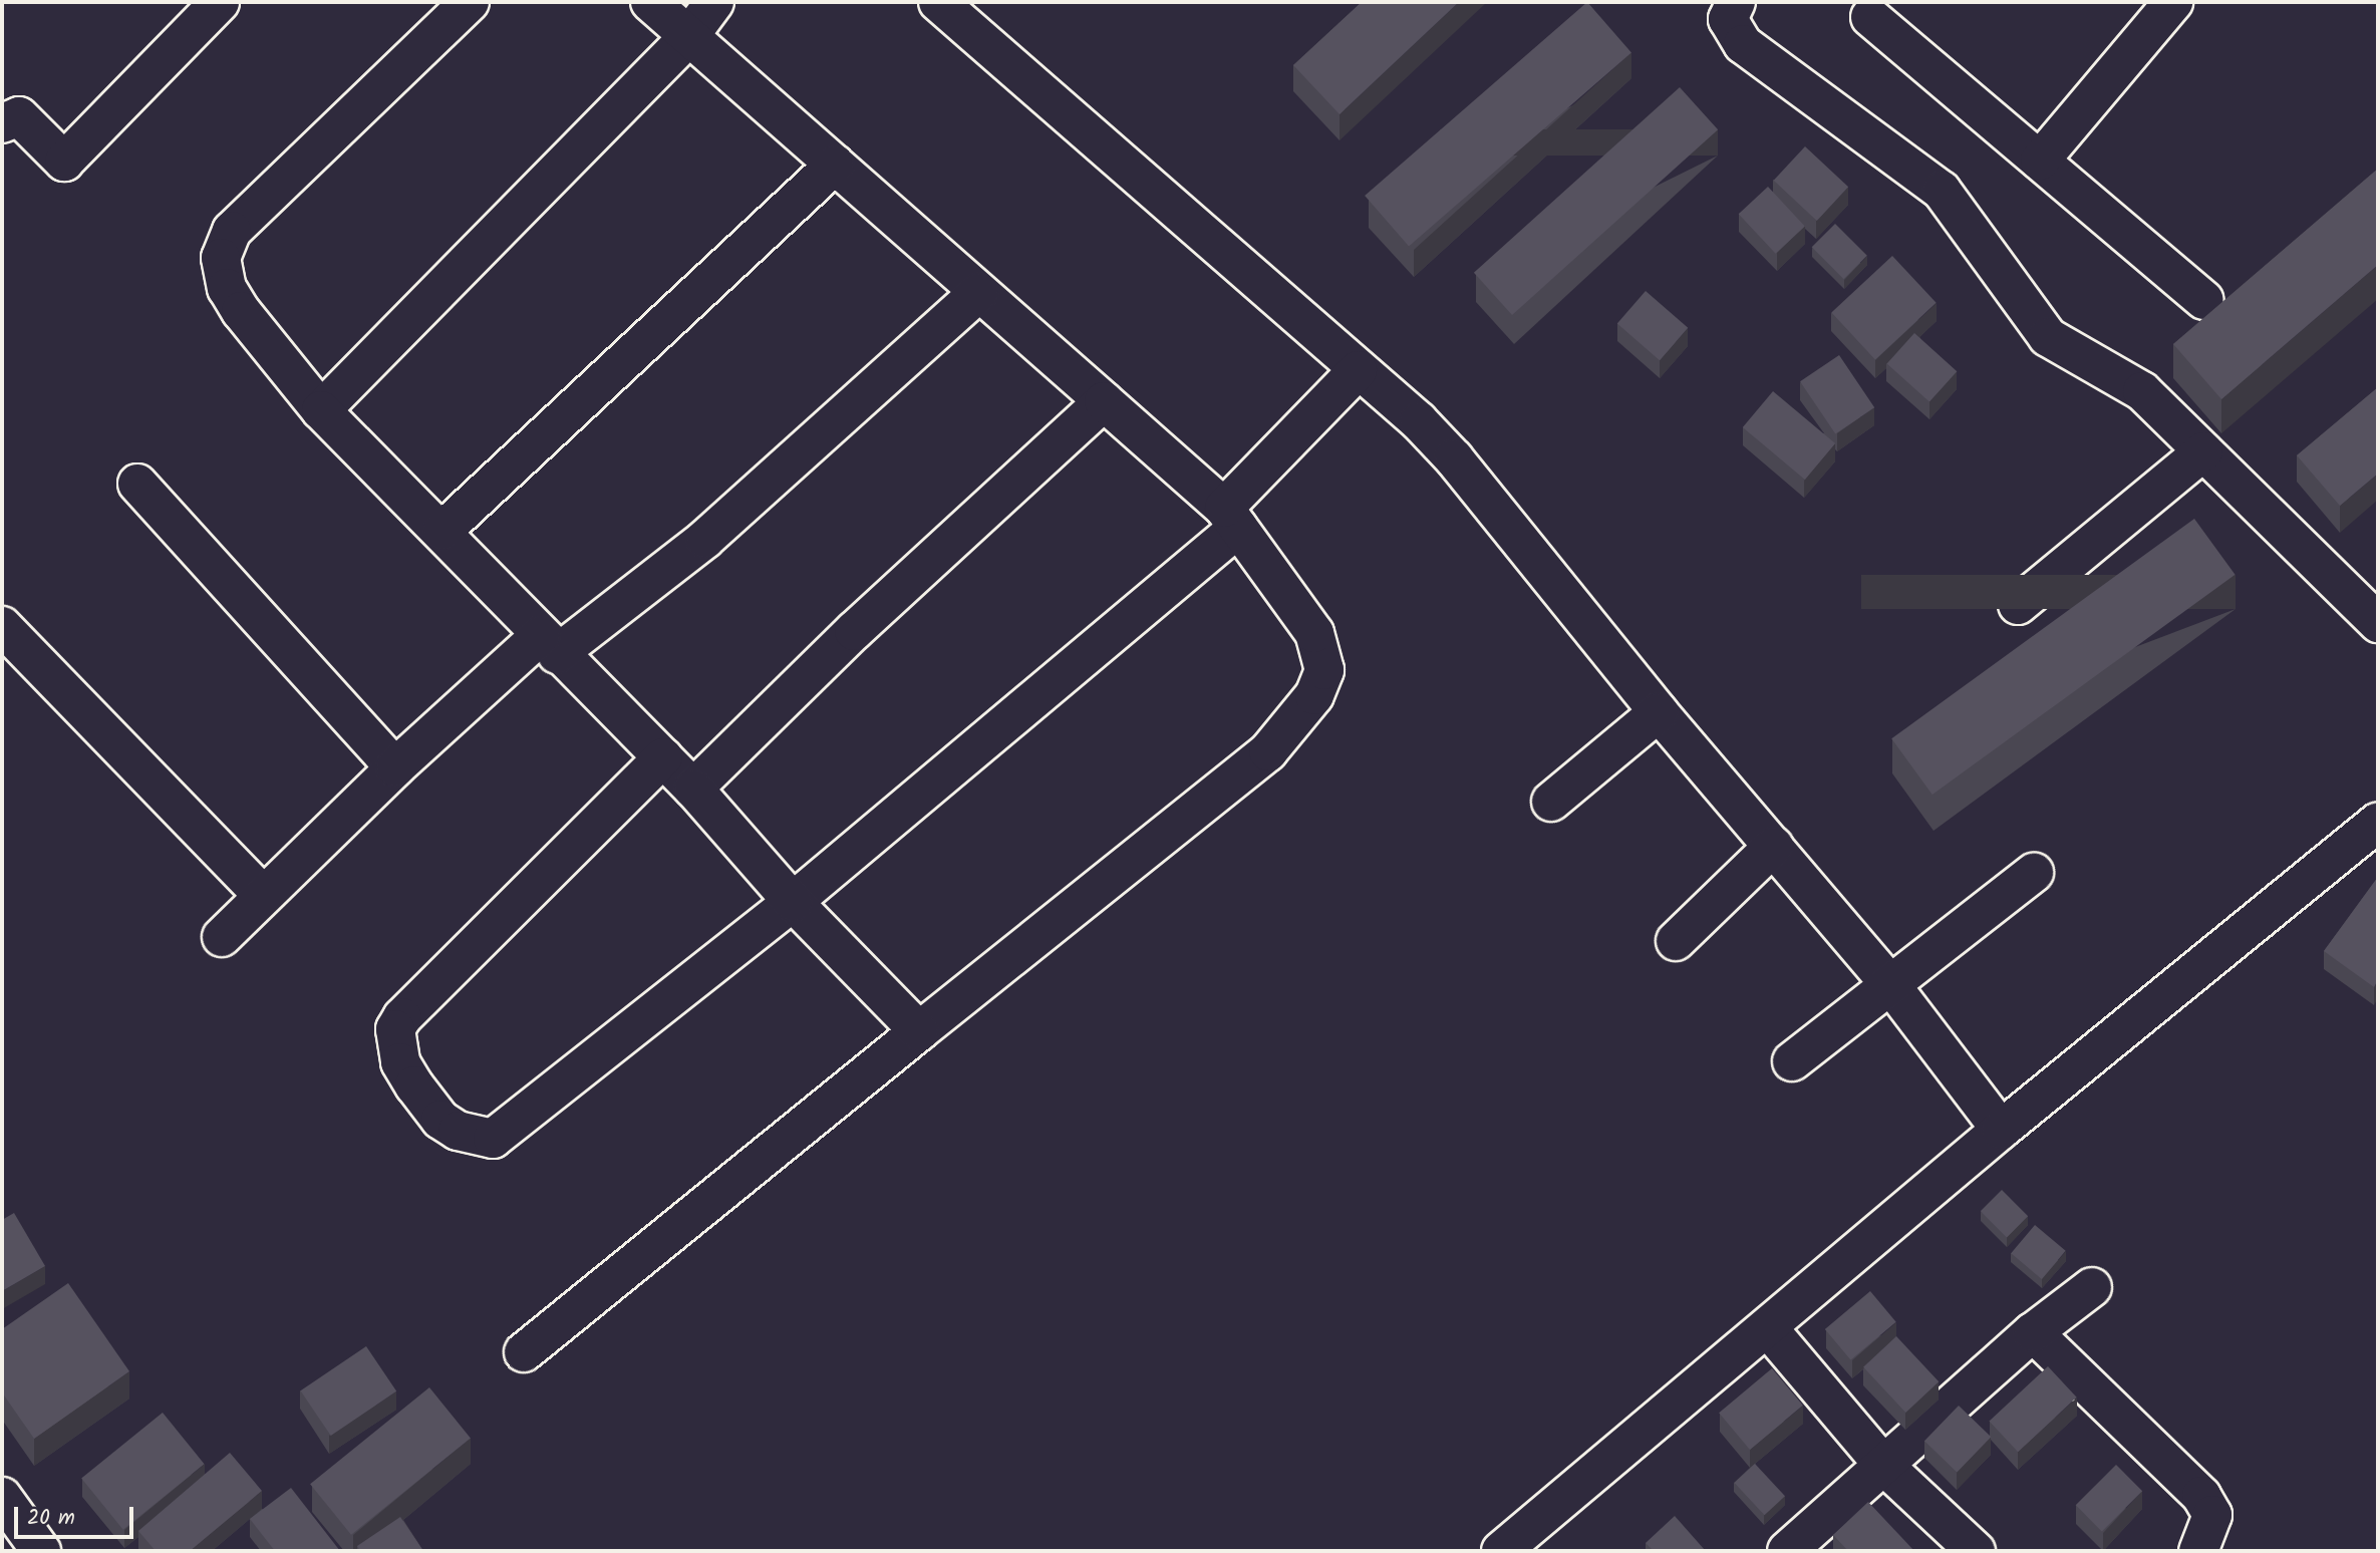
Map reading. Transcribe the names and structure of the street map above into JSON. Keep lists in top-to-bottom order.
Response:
{
  "scale_bar": "20 m"
}
